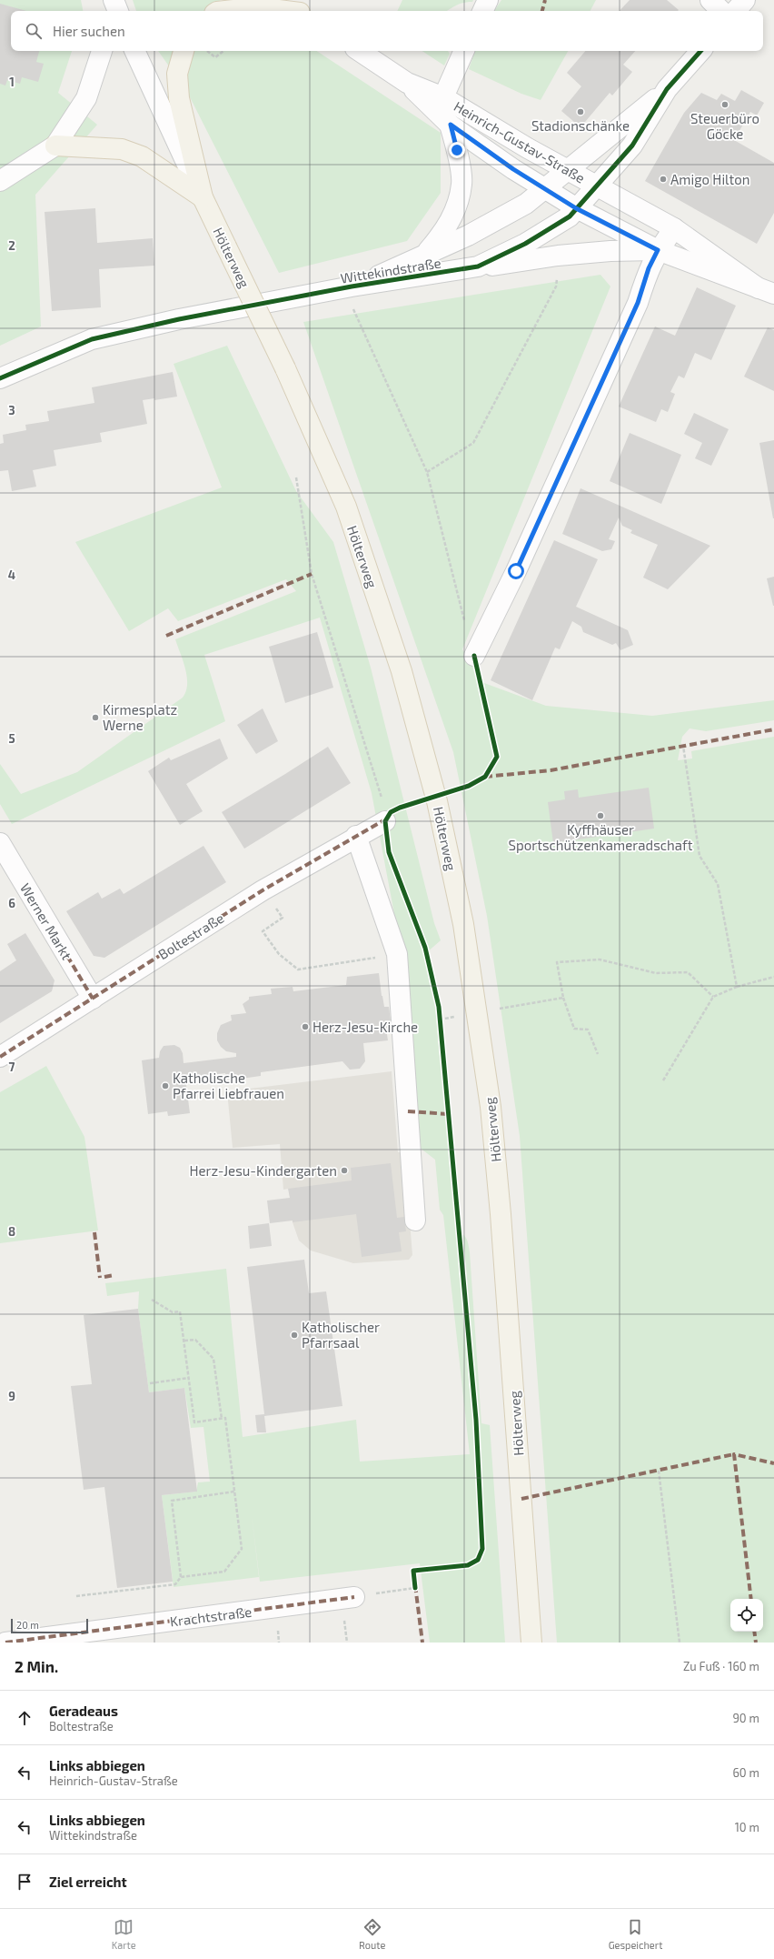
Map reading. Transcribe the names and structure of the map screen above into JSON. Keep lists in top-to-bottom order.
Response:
{
  "streets": {
    "main road": ["Hölterweg"],
    "street": [
      "Heinrich-Gustav-Straße",
      "Wittekindstraße",
      "Werner Markt",
      "Boltestraße",
      "Krachtstraße"
    ]
  },
  "crossings": [
    ["Heinrich-Gustav-Straße", "Wittekindstraße"],
    ["Werner Markt", "Boltestraße"]
  ],
  "places": [
    "Steuerbüro Göcke",
    "Stadionschänke",
    "Amigo Hilton",
    "Kirmesplatz Werne",
    "Kyffhäuser Sportschützenkameradschaft",
    "Herz-Jesu-Kirche",
    "Katholische Pfarrei Liebfrauen",
    "Herz-Jesu-Kindergarten",
    "Katholischer Pfarrsaal"
  ],
  "scale_bar": "20 m",
  "page": {
    "search": "Hier suchen",
    "scale": "20 m",
    "heading": ["2 Min.", "Zu Fuß · 160 m"],
    "list": [
      ["Geradeaus", "Boltestraße", "90 m"],
      ["Links abbiegen", "Heinrich-Gustav-Straße", "60 m"],
      ["Links abbiegen", "Wittekindstraße", "10 m"],
      "Ziel erreicht"
    ],
    "nav": ["Karte", "Route", "Gespeichert"]
  },
  "grid": {
    "rows": [
      "1",
      "2",
      "3",
      "4",
      "5",
      "6",
      "7",
      "8",
      "9"
    ]
  }
}
